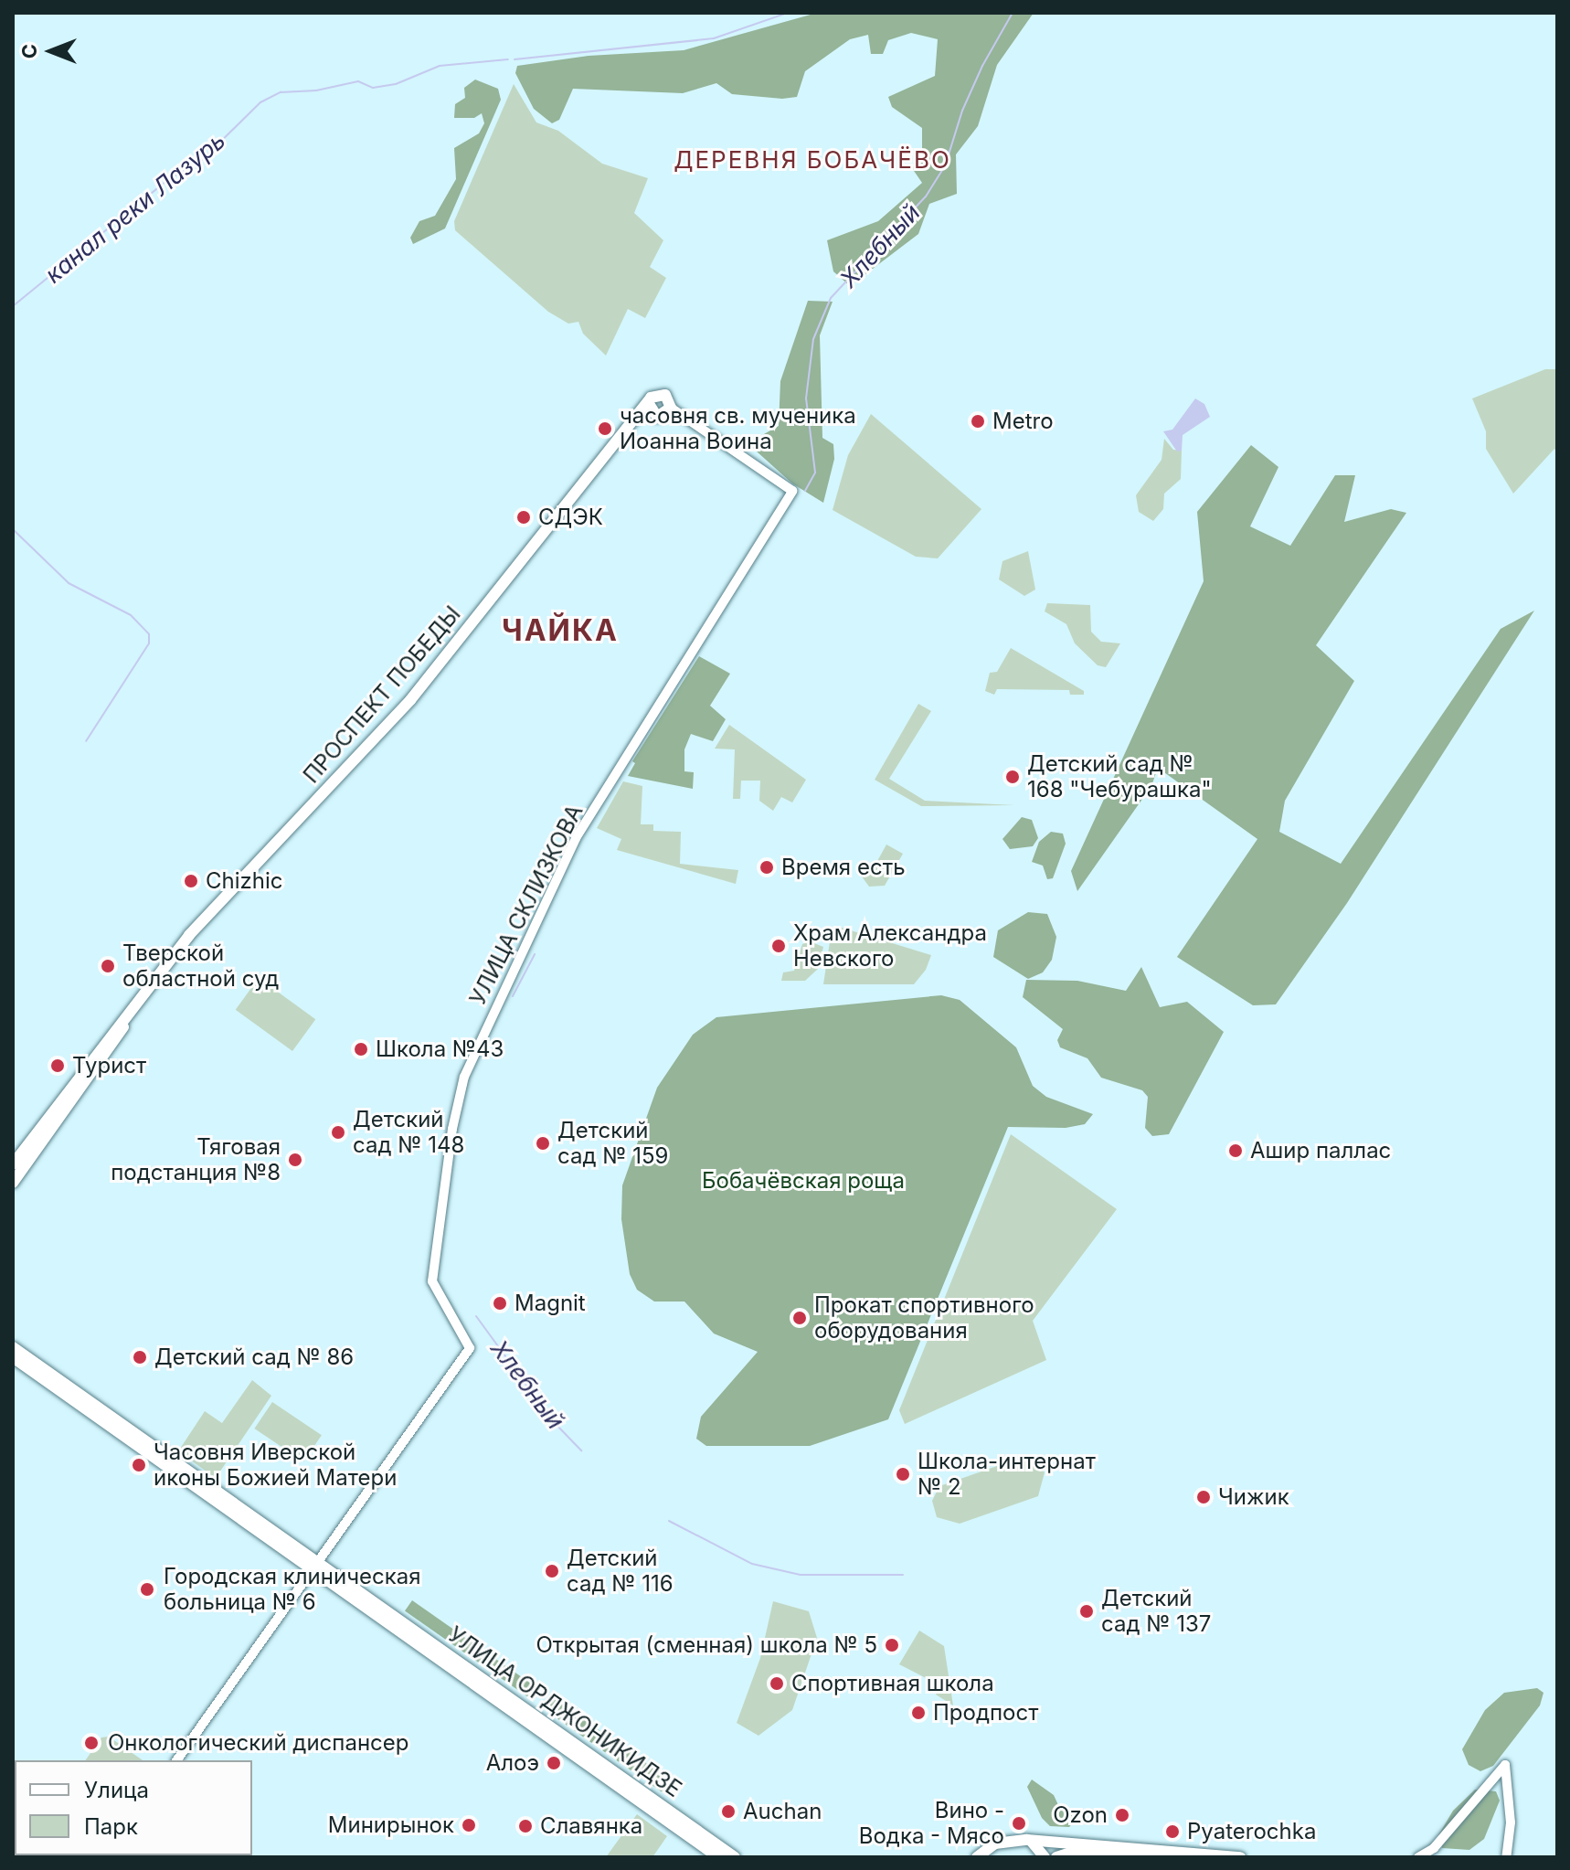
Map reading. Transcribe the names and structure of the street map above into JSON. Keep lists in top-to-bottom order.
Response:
{
  "streets": {
    "main road": ["ПРОСПЕКТ ПОБЕДЫ", "УЛИЦА ОРДЖОНИКИДЗЕ"],
    "street": ["УЛИЦА СКЛИЗКОВА"]
  },
  "crossings": [
    ["УЛИЦА СКЛИЗКОВА", "УЛИЦА ОРДЖОНИКИДЗЕ"]
  ],
  "districts": ["ДЕРЕВНЯ БОБАЧЁВО", "ЧАЙКА"],
  "water": ["канал реки Лазурь", "Хлебный"],
  "parks": ["Бобачёвская роща"],
  "places": [
    "Metro",
    "часовня св. мученика Иоанна Воина",
    "СДЭК",
    "Детский сад № 168 \"Чебурашка\"",
    "Время есть",
    "Chizhic",
    "Храм Александра Невского",
    "Тверской областной суд",
    "Школа №43",
    "Турист",
    "Детский сад № 148",
    "Детский сад № 159",
    "Ашир паллас",
    "Тяговая подстанция №8",
    "Magnit",
    "Прокат спортивного оборудования",
    "Детский сад № 86",
    "Часовня Иверской иконы Божией Матери",
    "Школа-интернат № 2",
    "Чижик",
    "Детский сад № 116",
    "Городская клиническая больница № 6",
    "Детский сад № 137",
    "Открытая (сменная) школа № 5",
    "Спортивная школа",
    "Продпост",
    "Онкологический диспансер",
    "Алоэ",
    "Auchan",
    "Ozon",
    "Вино - Водка - Мясо",
    "Минирынок",
    "Славянка",
    "Pyaterochka"
  ],
  "legend": ["Улица", "Парк"],
  "north": "left"
}
